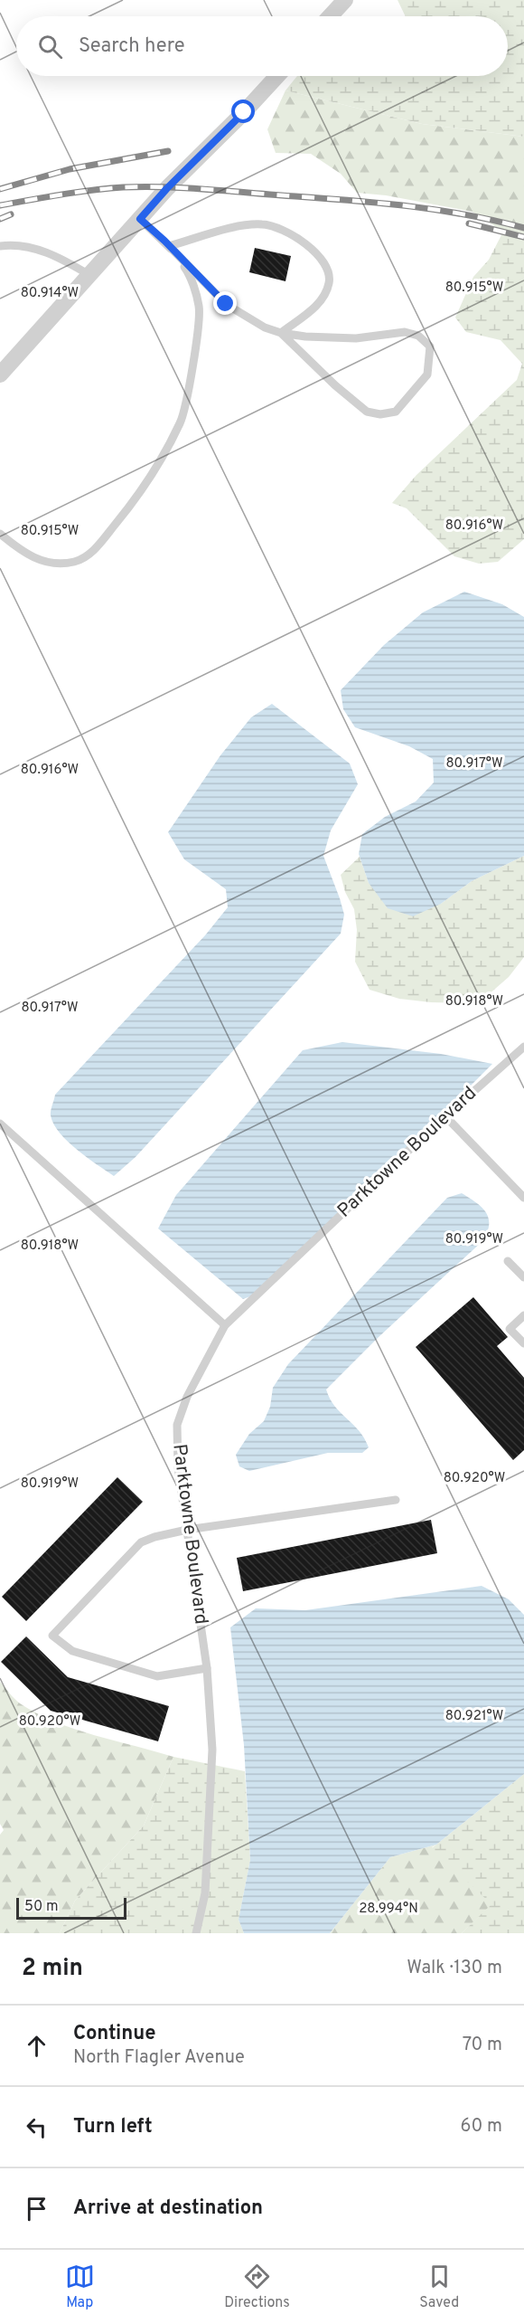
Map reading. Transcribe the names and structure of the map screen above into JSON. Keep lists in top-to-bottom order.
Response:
{
  "streets": {
    "lane": ["Parktowne Boulevard"]
  },
  "scale_bar": "50 m",
  "page": {
    "search": "Search here",
    "scale": "50 m",
    "heading": ["2 min", "Walk · 130 m"],
    "list": [
      ["Continue", "North Flagler Avenue", "70 m"],
      ["Turn left", "60 m"],
      "Arrive at destination"
    ],
    "nav": ["Map", "Directions", "Saved"]
  },
  "coordinates": [
    "80.915°W",
    "80.914°W",
    "80.916°W",
    "80.917°W",
    "80.918°W",
    "80.919°W",
    "80.920°W",
    "80.921°W",
    "28.994°N"
  ]
}
